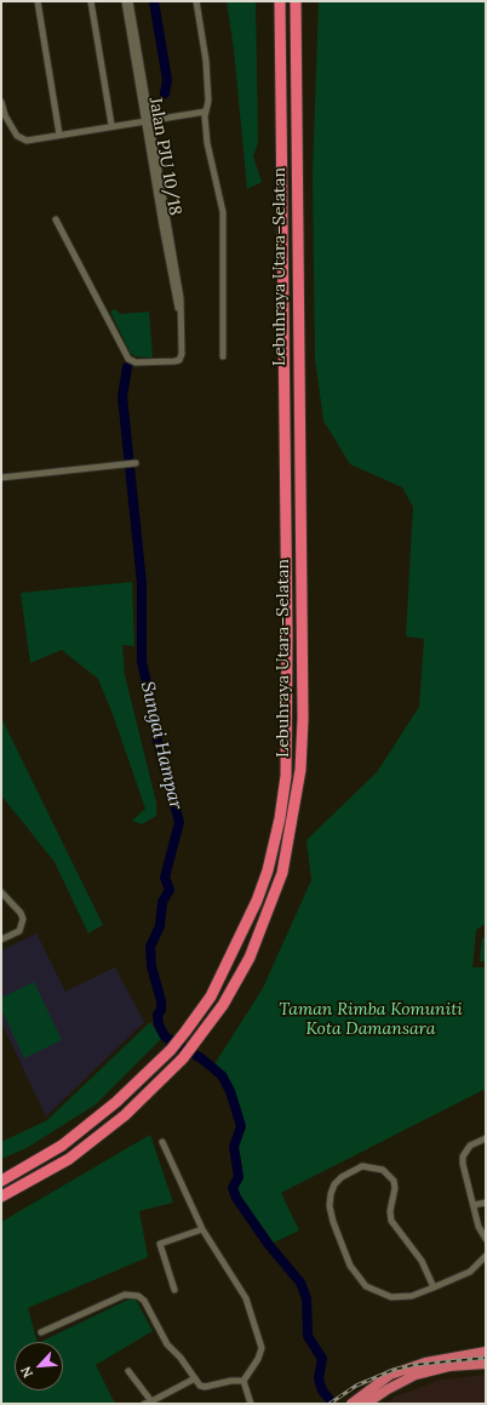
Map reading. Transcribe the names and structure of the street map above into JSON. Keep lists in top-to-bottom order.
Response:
{
  "streets": {
    "highway": ["Lebuhraya Utara–Selatan"],
    "street": ["Jalan PJU 10/18"]
  },
  "water": ["Sungai Hampar"],
  "parks": ["Taman Rimba Komuniti Kota Damansara"],
  "north": "bottom left"
}
